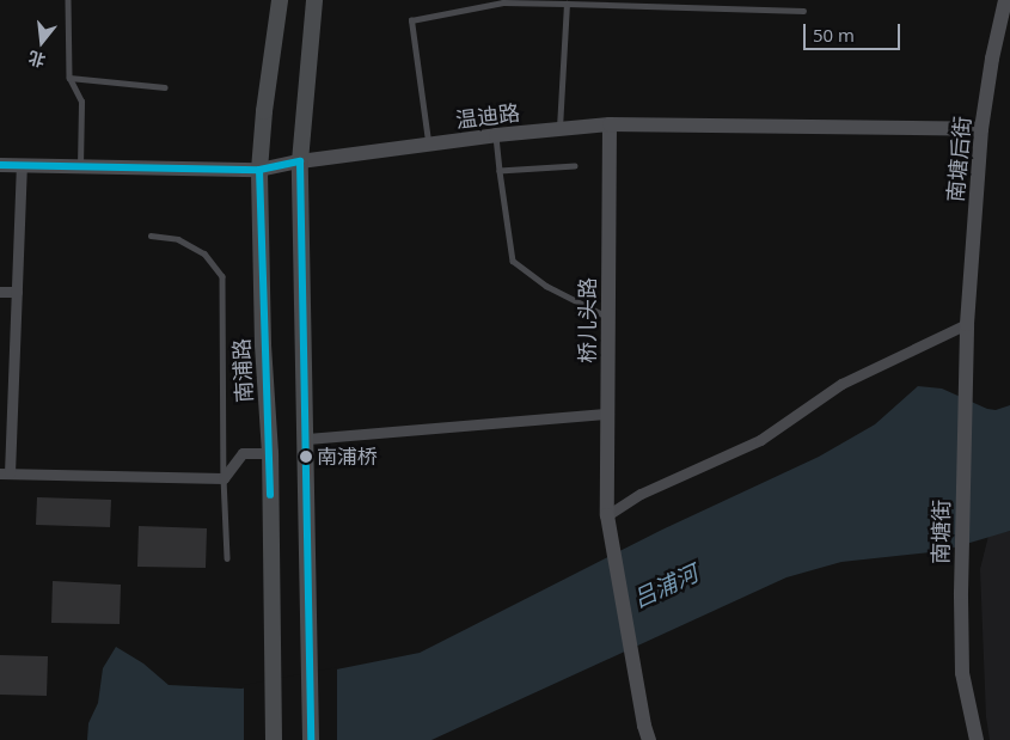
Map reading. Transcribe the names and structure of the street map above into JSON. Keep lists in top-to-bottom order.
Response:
{
  "streets": {
    "main road": ["南浦路"],
    "street": [
      "温迪路",
      "南塘后街",
      "桥儿头路",
      "南塘街"
    ]
  },
  "crossings": [
    ["温迪路", "南塘后街"],
    ["温迪路", "桥儿头路"],
    ["温迪路", "南浦路"],
    ["南塘后街", "南塘街"]
  ],
  "water": ["吕浦河"],
  "places": ["南浦桥"],
  "scale_bar": "50 m",
  "north": "bottom"
}
